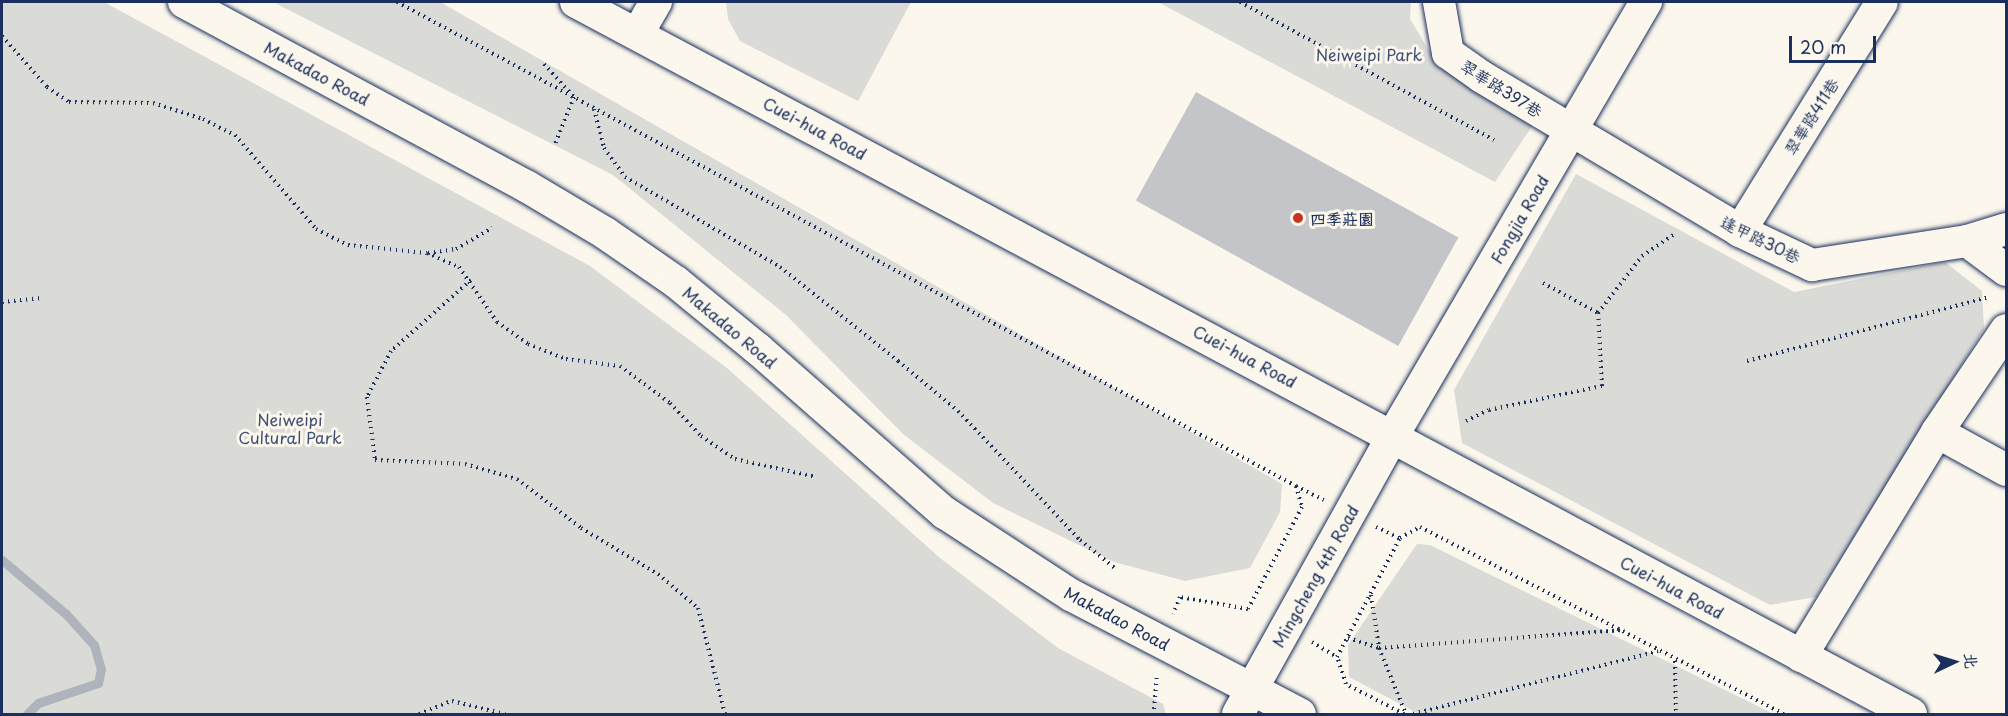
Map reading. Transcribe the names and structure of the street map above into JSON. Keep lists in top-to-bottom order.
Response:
{
  "streets": {
    "street": [
      "Makadao Road",
      "翠華路397巷",
      "翠華路411巷",
      "Cuei-hua Road",
      "Fongjia Road",
      "逢甲路30巷",
      "Mingcheng 4th Road"
    ]
  },
  "crossings": [
    ["Makadao Road", "Mingcheng 4th Road"],
    ["翠華路397巷", "Fongjia Road"],
    ["翠華路397巷", "逢甲路30巷"],
    ["翠華路411巷", "逢甲路30巷"],
    ["Cuei-hua Road", "Fongjia Road"],
    ["Cuei-hua Road", "Mingcheng 4th Road"],
    ["Fongjia Road", "逢甲路30巷"],
    ["Fongjia Road", "Mingcheng 4th Road"]
  ],
  "parks": ["Neiweipi Park", "Neiweipi Cultural Park"],
  "places": ["四季莊園"],
  "scale_bar": "20 m",
  "north": "right"
}
